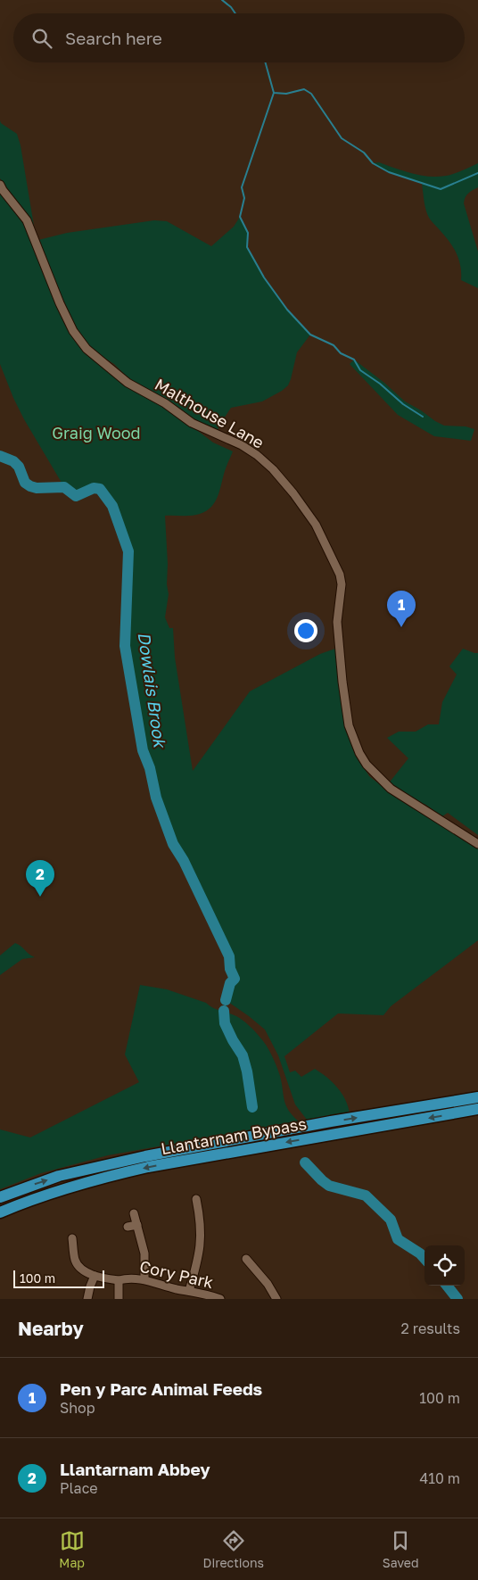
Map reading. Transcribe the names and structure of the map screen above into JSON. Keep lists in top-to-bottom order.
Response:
{
  "streets": {
    "highway": ["Llantarnam Bypass"],
    "street": ["Malthouse Lane", "Cory Park"]
  },
  "water": ["Dowlais Brook"],
  "parks": ["Graig Wood"],
  "scale_bar": "100 m",
  "page": {
    "search": "Search here",
    "pins": ["1", "2"],
    "scale": "100 m",
    "heading": ["Nearby", "2 results"],
    "list": [
      {
        "mark": "1",
        "name": "Pen y Parc Animal Feeds",
        "note": "Shop",
        "value": "100 m"
      },
      {
        "mark": "2",
        "name": "Llantarnam Abbey",
        "note": "Place",
        "value": "410 m"
      }
    ],
    "nav": ["Map", "Directions", "Saved"]
  }
}
